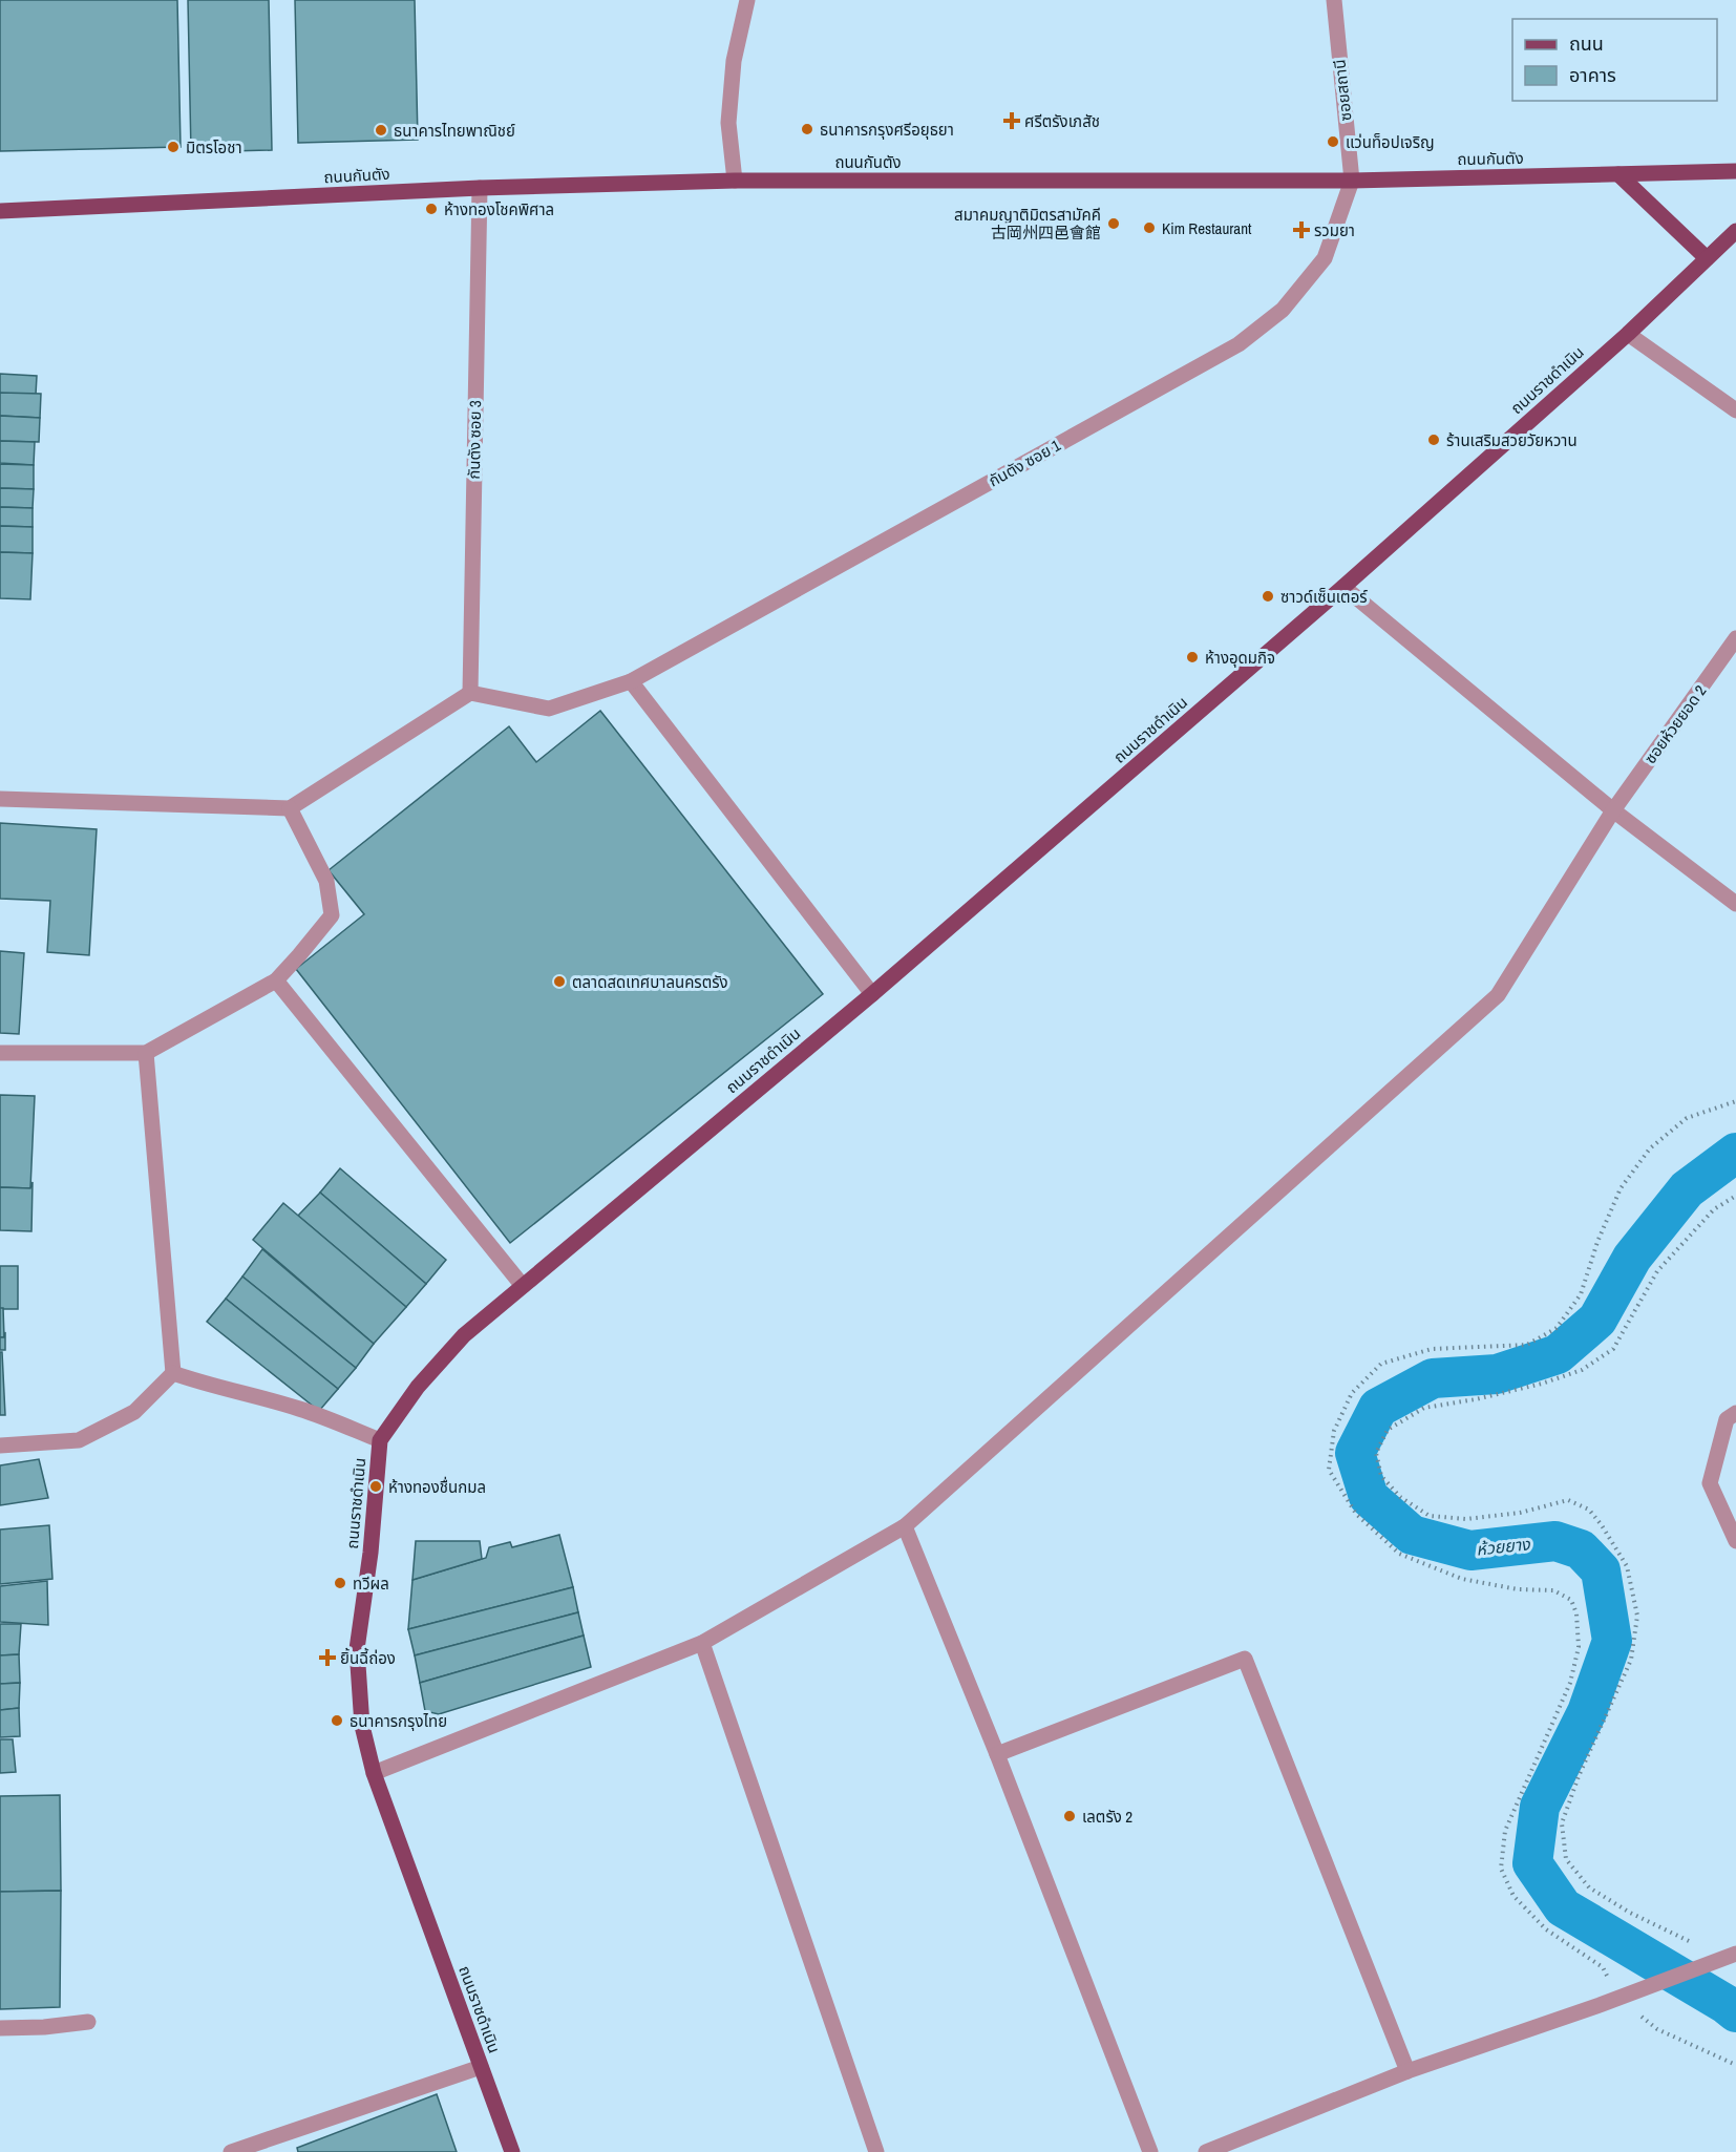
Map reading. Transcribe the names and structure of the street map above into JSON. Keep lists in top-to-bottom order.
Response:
{
  "streets": {
    "main road": ["ถนนกันตัง", "ถนนราชดำเนิน"],
    "street": [
      "ซอยสถานี",
      "กันตัง ซอย 3",
      "กันตัง ซอย 1",
      "ซอยห้วยยอด 2"
    ]
  },
  "crossings": [
    ["ซอยสถานี", "ถนนกันตัง"],
    ["ซอยสถานี", "กันตัง ซอย 1"],
    ["ถนนกันตัง", "กันตัง ซอย 3"],
    ["ถนนกันตัง", "กันตัง ซอย 1"],
    ["ถนนราชดำเนิน", "ซอยห้วยยอด 2"],
    ["กันตัง ซอย 3", "กันตัง ซอย 1"]
  ],
  "water": ["ห้วยยาง"],
  "places": {
    "health": ["ศรีตรังเภสัช", "รวมยา", "ยิ้นฉี้ถ่อง"],
    "other": [
      "ธนาคารกรุงศรีอยุธยา",
      "ธนาคารไทยพาณิชย์",
      "แว่นท็อปเจริญ",
      "มิตรโอชา",
      "ห้างทองโชคพิศาล",
      "สมาคมญาติมิตรสามัคคี 古岡州四邑會館",
      "Kim Restaurant",
      "ร้านเสริมสวยวัยหวาน",
      "ซาวด์เซ็นเตอร์",
      "ห้างอุดมกิจ",
      "ตลาดสดเทศบาลนครตรัง",
      "ห้างทองชื่นกมล",
      "ทวีผล",
      "ธนาคารกรุงไทย",
      "เลตรัง 2"
    ]
  },
  "legend": ["ถนน", "อาคาร"]
}
